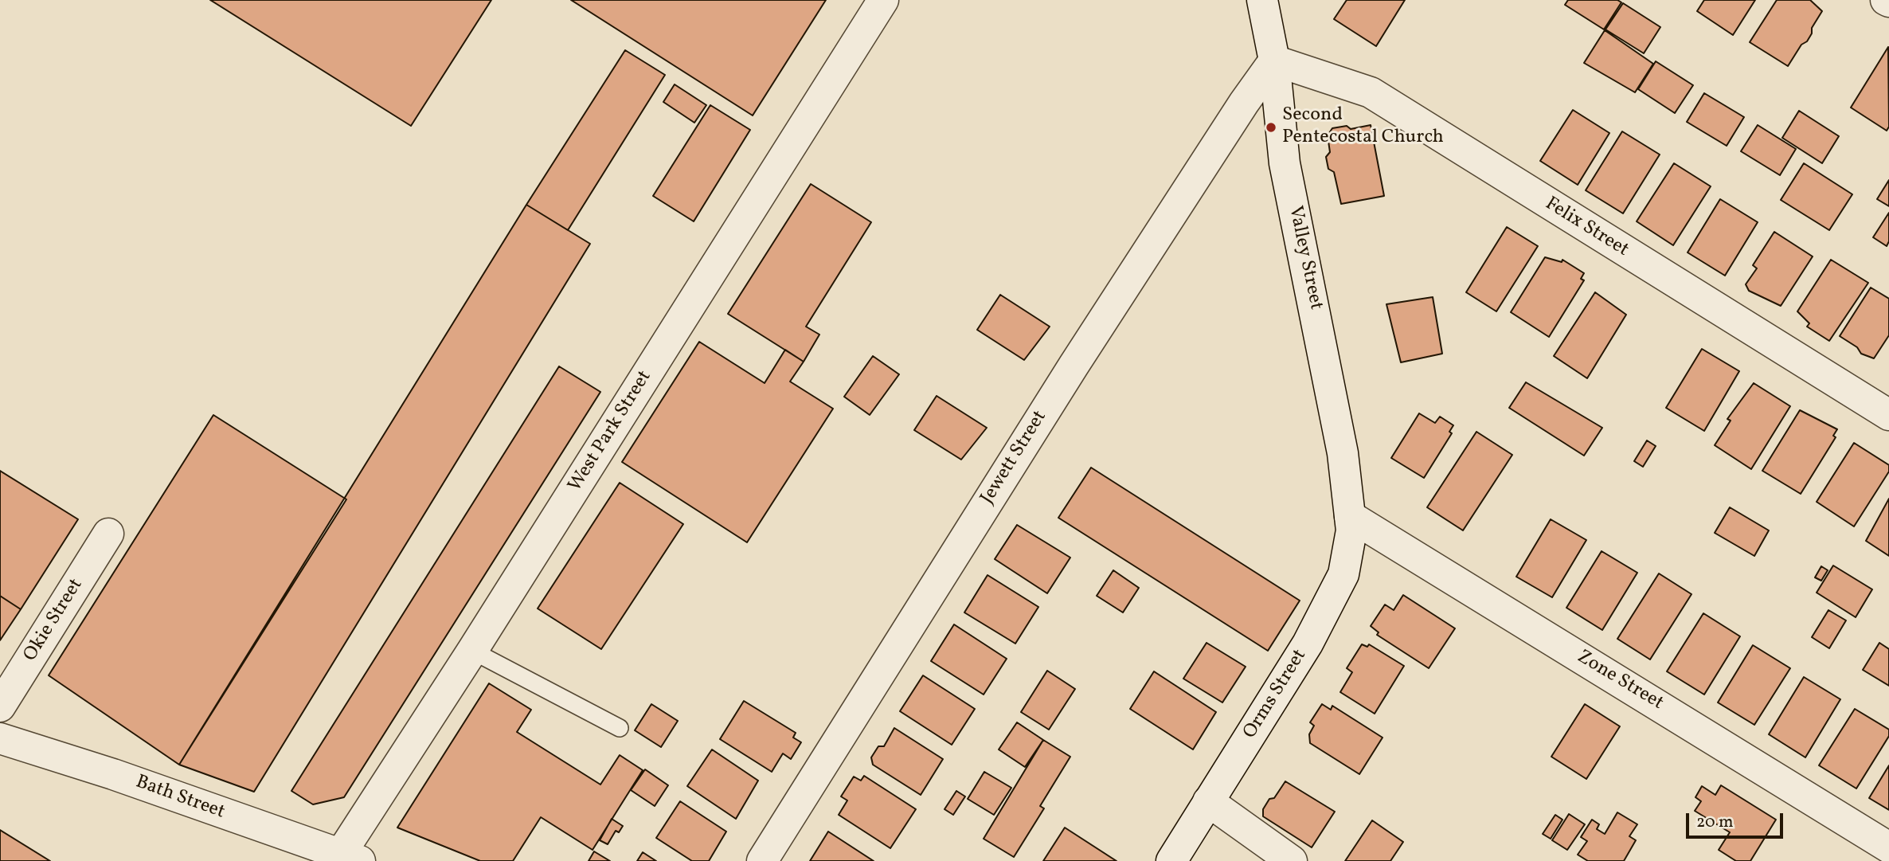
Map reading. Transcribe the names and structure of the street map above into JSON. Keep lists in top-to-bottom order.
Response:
{
  "streets": {
    "street": [
      "Felix Street",
      "Valley Street",
      "West Park Street",
      "Jewett Street",
      "Okie Street",
      "Zone Street",
      "Orms Street",
      "Bath Street"
    ]
  },
  "crossings": [
    ["Felix Street", "Valley Street"],
    ["Felix Street", "Jewett Street"],
    ["Valley Street", "Jewett Street"],
    ["Valley Street", "Zone Street"],
    ["Valley Street", "Orms Street"],
    ["West Park Street", "Bath Street"],
    ["Zone Street", "Orms Street"]
  ],
  "places": ["Second Pentecostal Church"],
  "scale_bar": "20 m"
}
